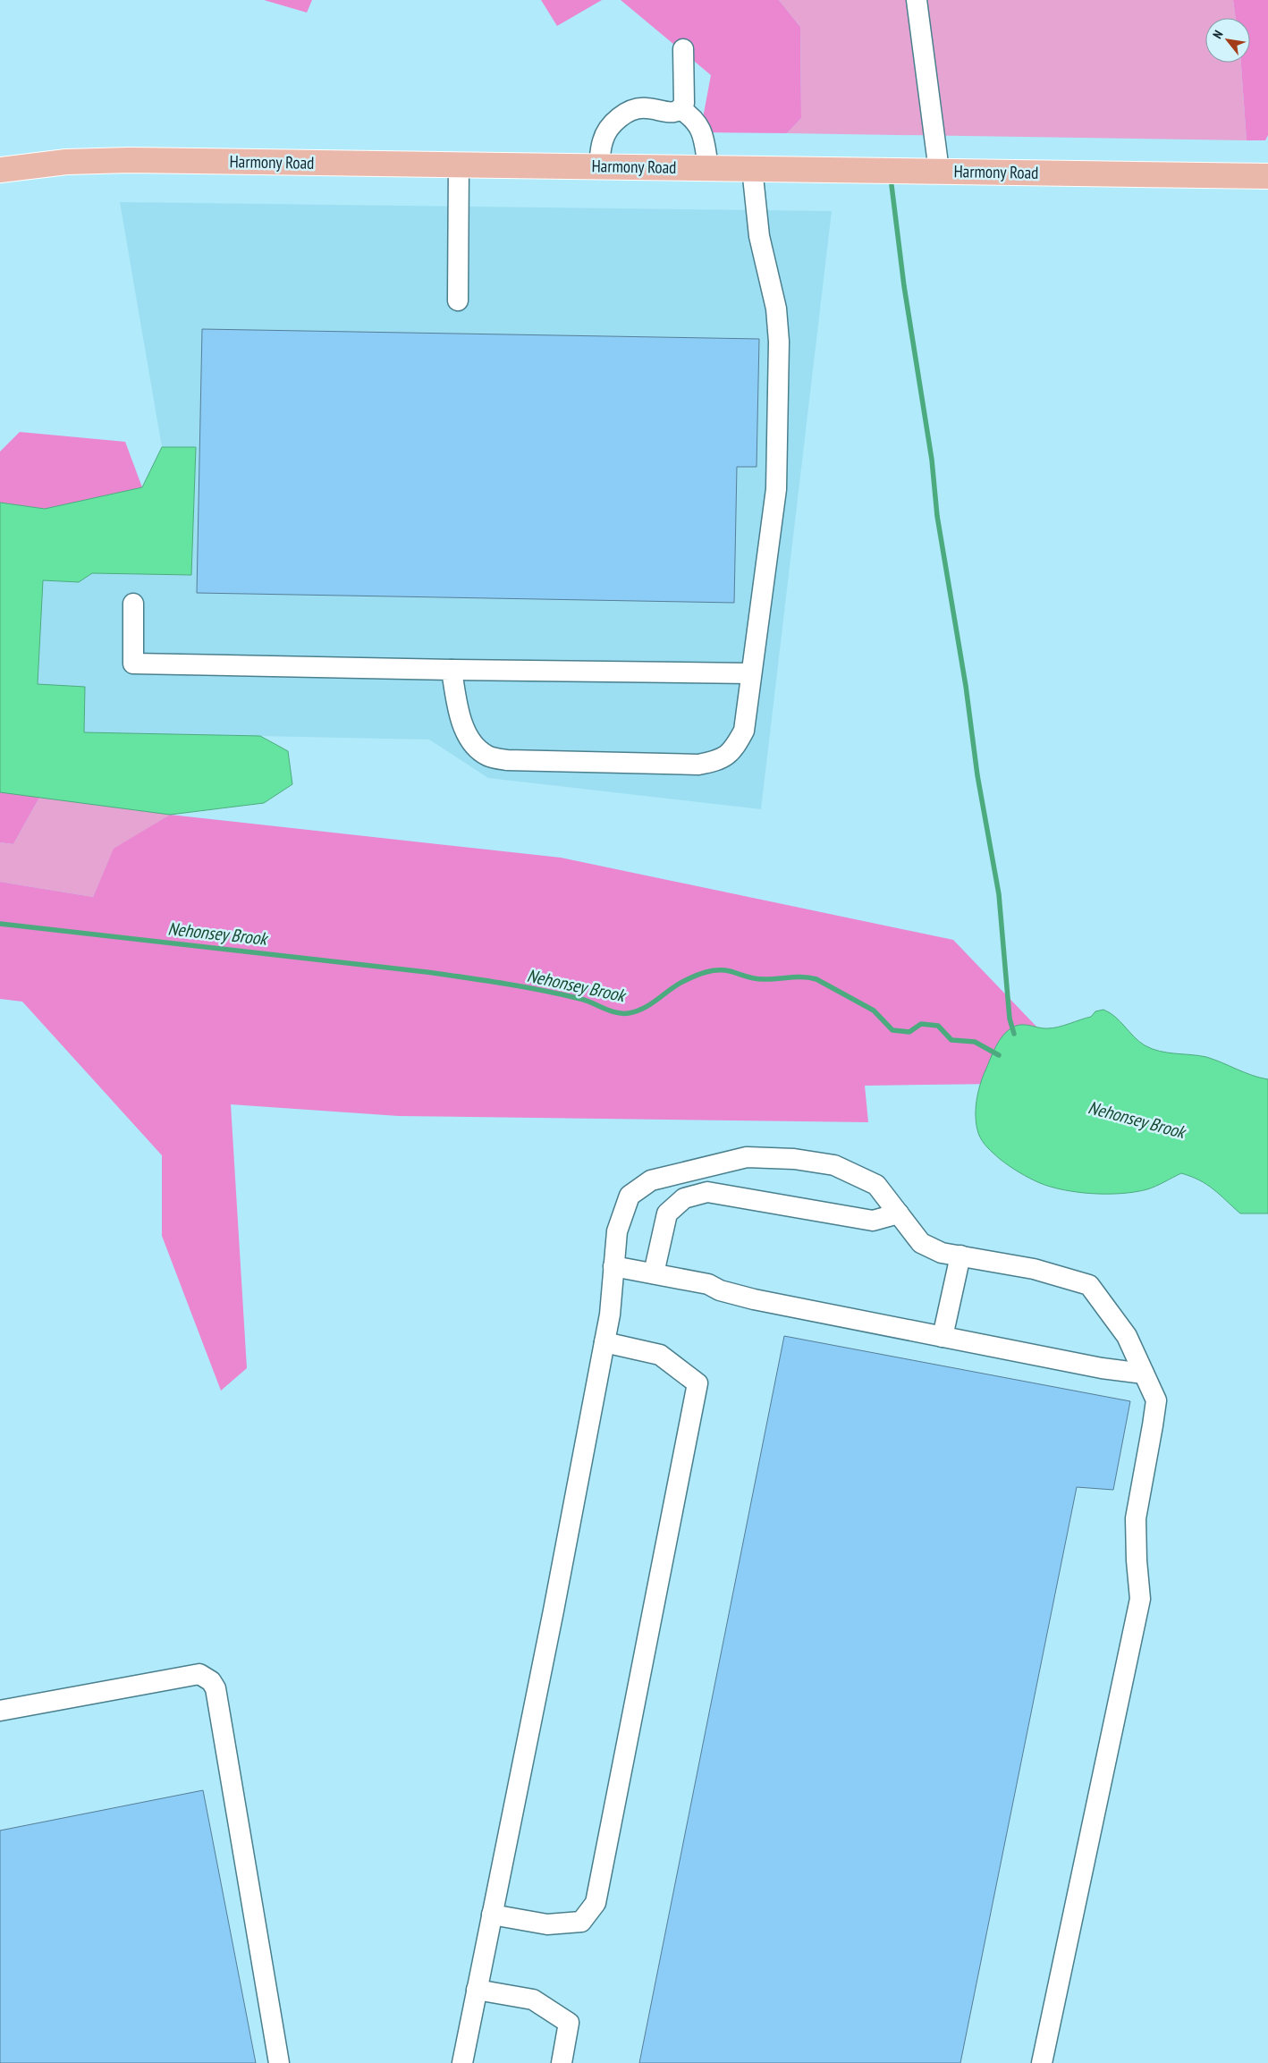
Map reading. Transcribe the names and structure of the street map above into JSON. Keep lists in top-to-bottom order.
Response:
{
  "streets": {
    "main road": ["Harmony Road"]
  },
  "water": ["Nehonsey Brook"],
  "north": "top left"
}
